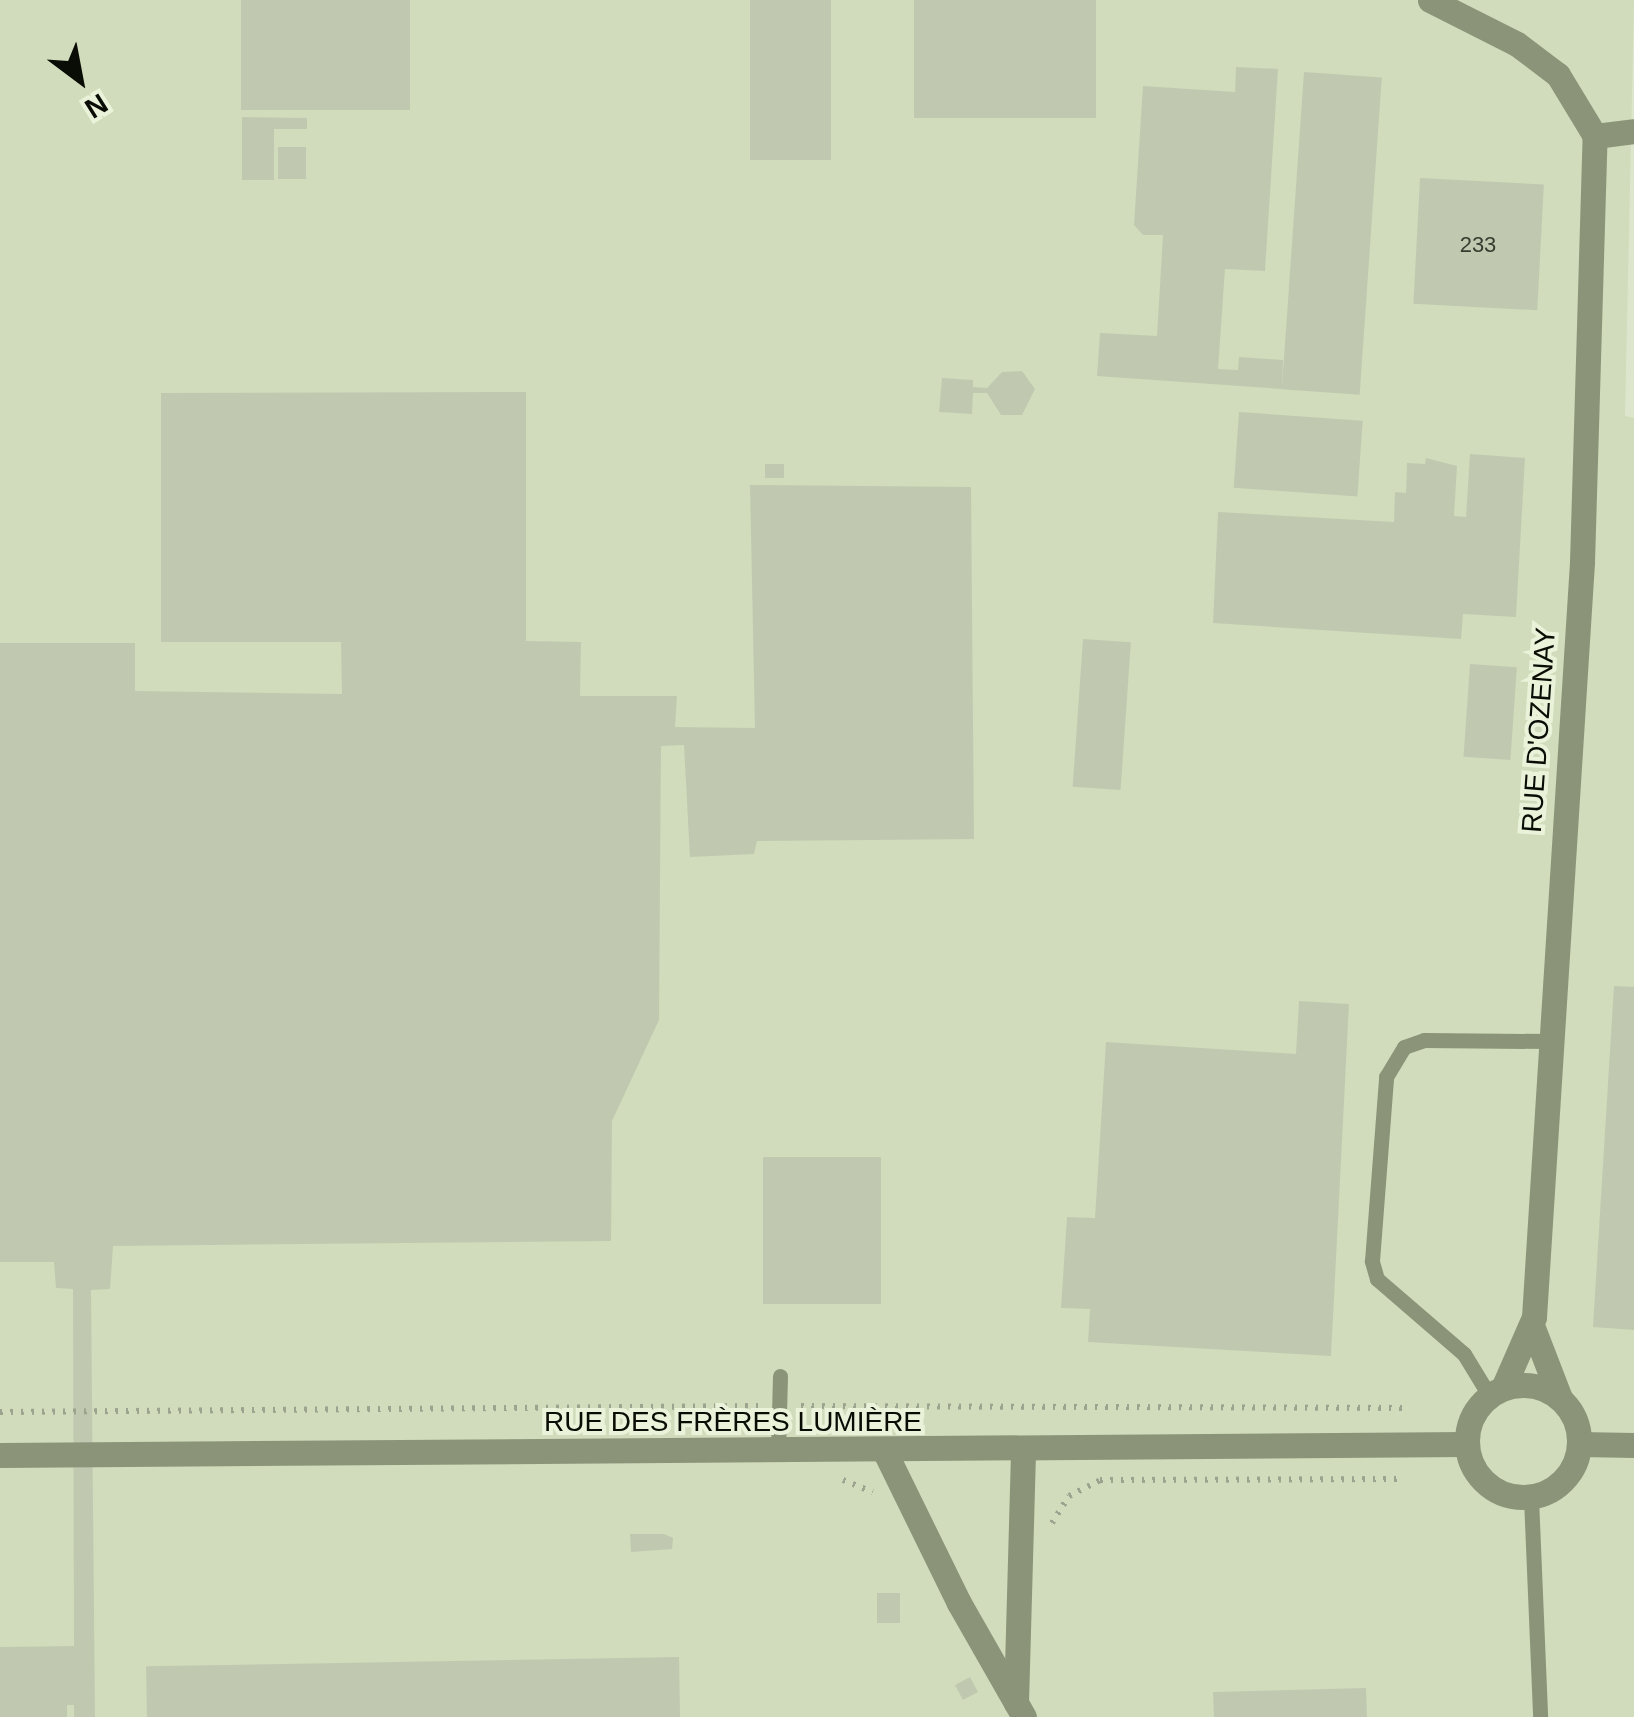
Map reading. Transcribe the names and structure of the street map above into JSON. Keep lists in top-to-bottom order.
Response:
{
  "streets": {
    "street": ["RUE D'OZENAY", "RUE DES FRÈRES LUMIÈRE"]
  },
  "crossings": [
    ["RUE D'OZENAY", "RUE DES FRÈRES LUMIÈRE"]
  ],
  "house_numbers": ["233"],
  "north": "bottom right"
}
